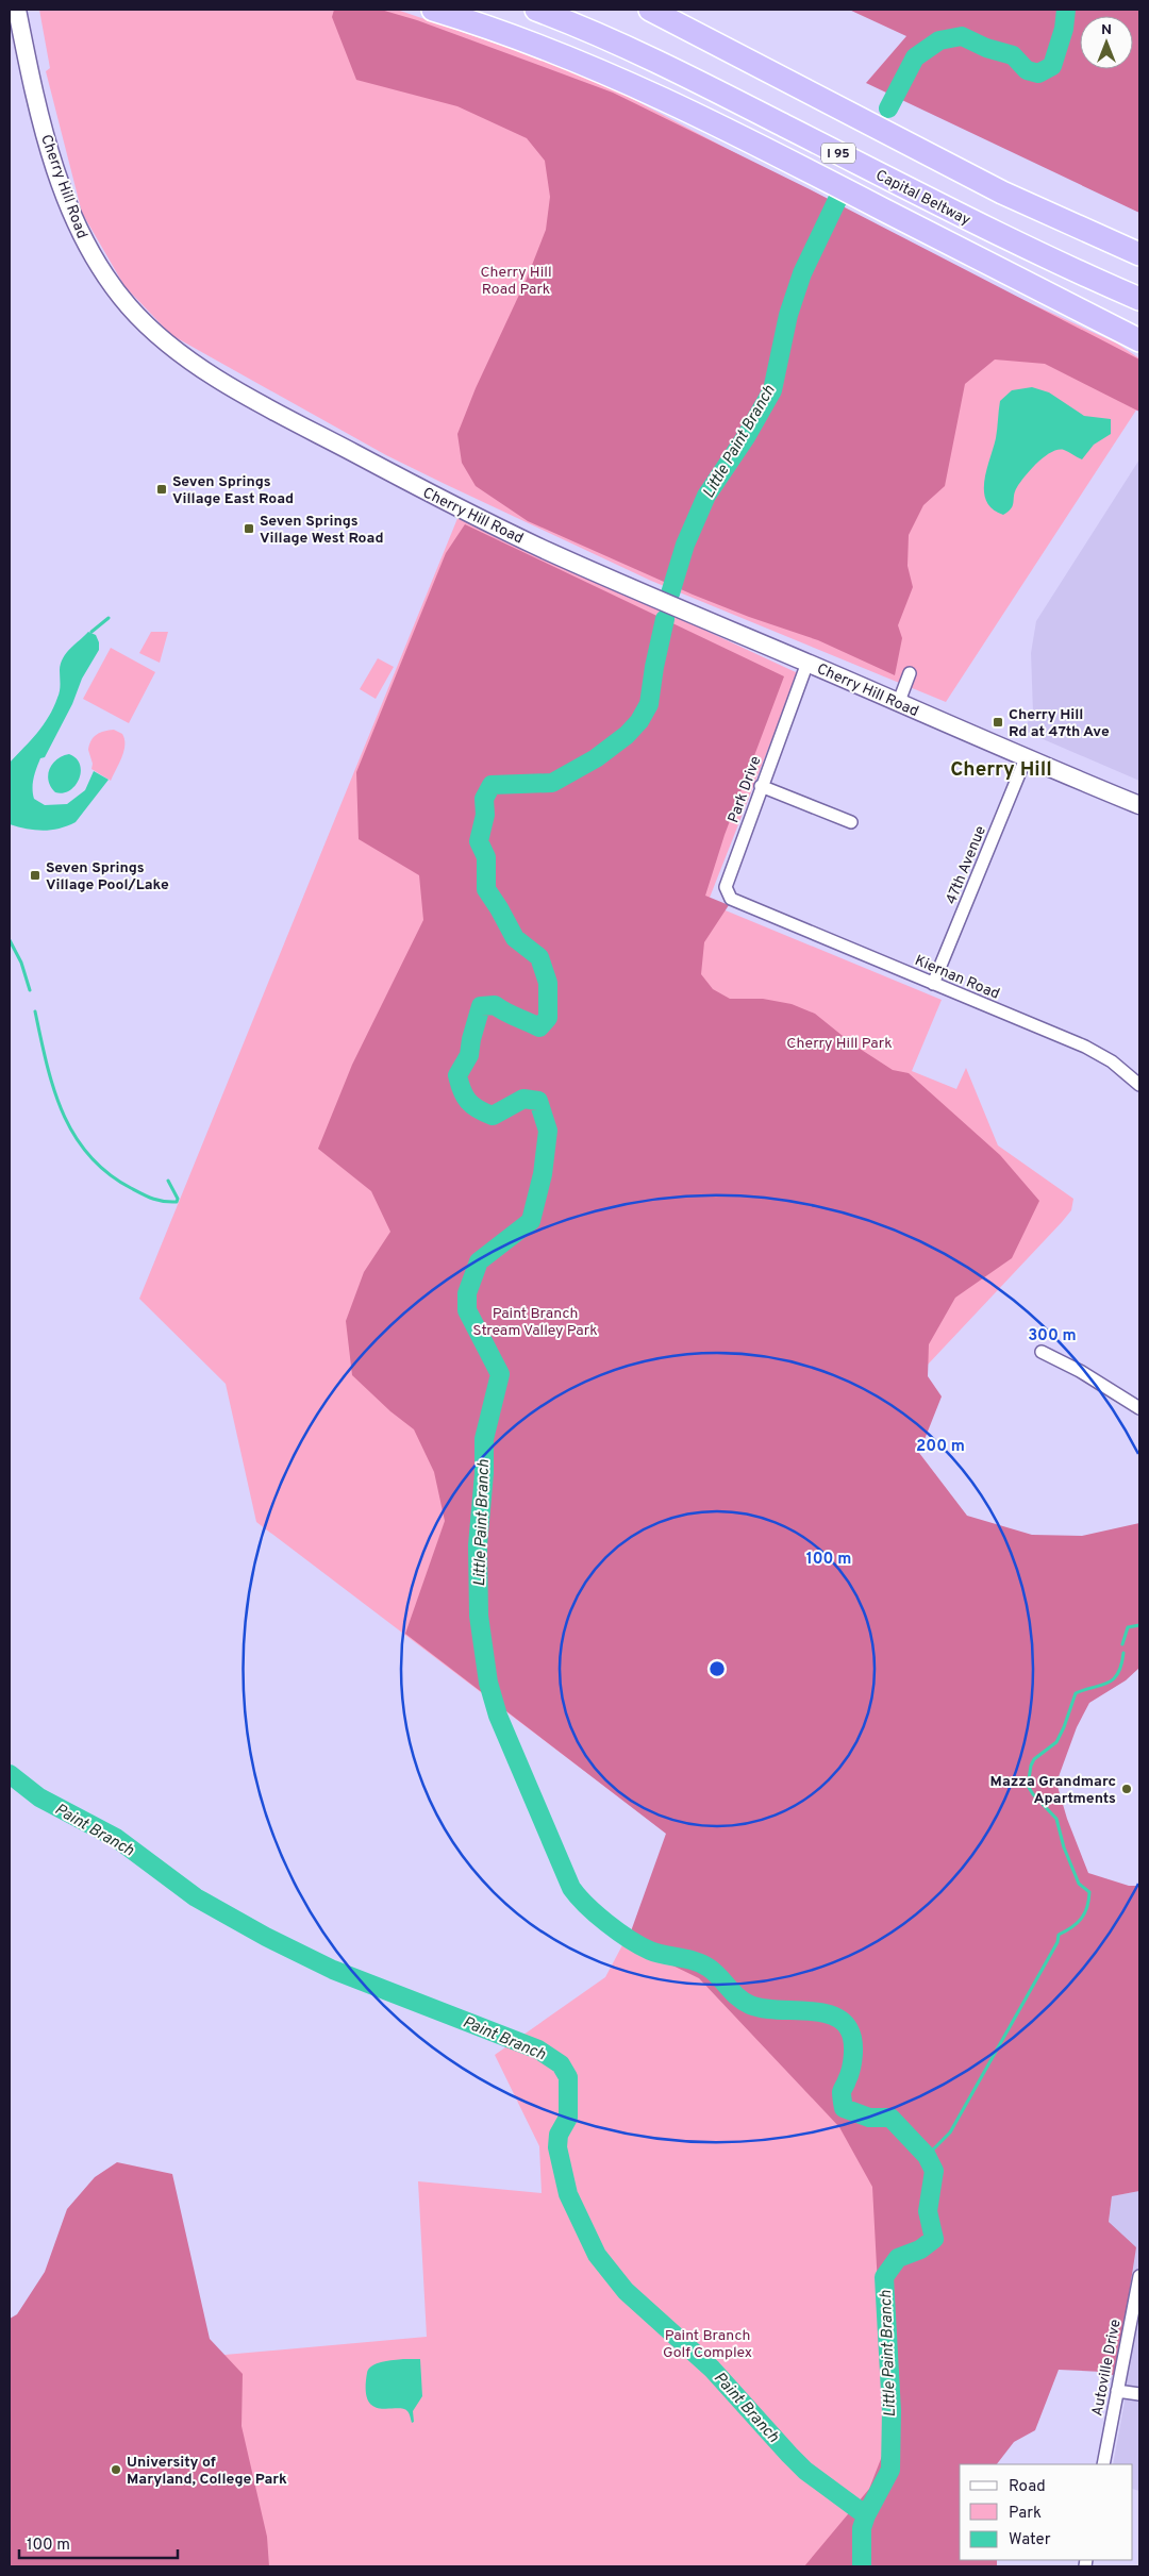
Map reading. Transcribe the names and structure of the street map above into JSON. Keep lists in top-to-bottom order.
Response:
{
  "streets": {
    "highway": ["I 95", "Capital Beltway"],
    "main road": ["Cherry Hill Road"],
    "street": [
      "Park Drive",
      "47th Avenue",
      "Kiernan Road",
      "Autoville Drive"
    ]
  },
  "crossings": [
    ["Cherry Hill Road", "Park Drive"],
    ["Cherry Hill Road", "47th Avenue"],
    ["Park Drive", "Kiernan Road"],
    ["47th Avenue", "Kiernan Road"]
  ],
  "districts": ["Cherry Hill"],
  "water": ["Little Paint Branch", "Paint Branch"],
  "parks": [
    "Cherry Hill Road Park",
    "Cherry Hill Park",
    "Paint Branch Stream Valley Park",
    "Paint Branch Golf Complex"
  ],
  "places": {
    "transit": [
      "Seven Springs Village East Road",
      "Seven Springs Village West Road",
      "Cherry Hill Rd at 47th Ave",
      "Seven Springs Village Pool/Lake"
    ],
    "other": ["Mazza Grandmarc Apartments", "University of Maryland, College Park"]
  },
  "legend": ["Road", "Park", "Water"],
  "scale_bar": "100 m",
  "north": "top",
  "rings": ["300 m", "200 m", "100 m"]
}
